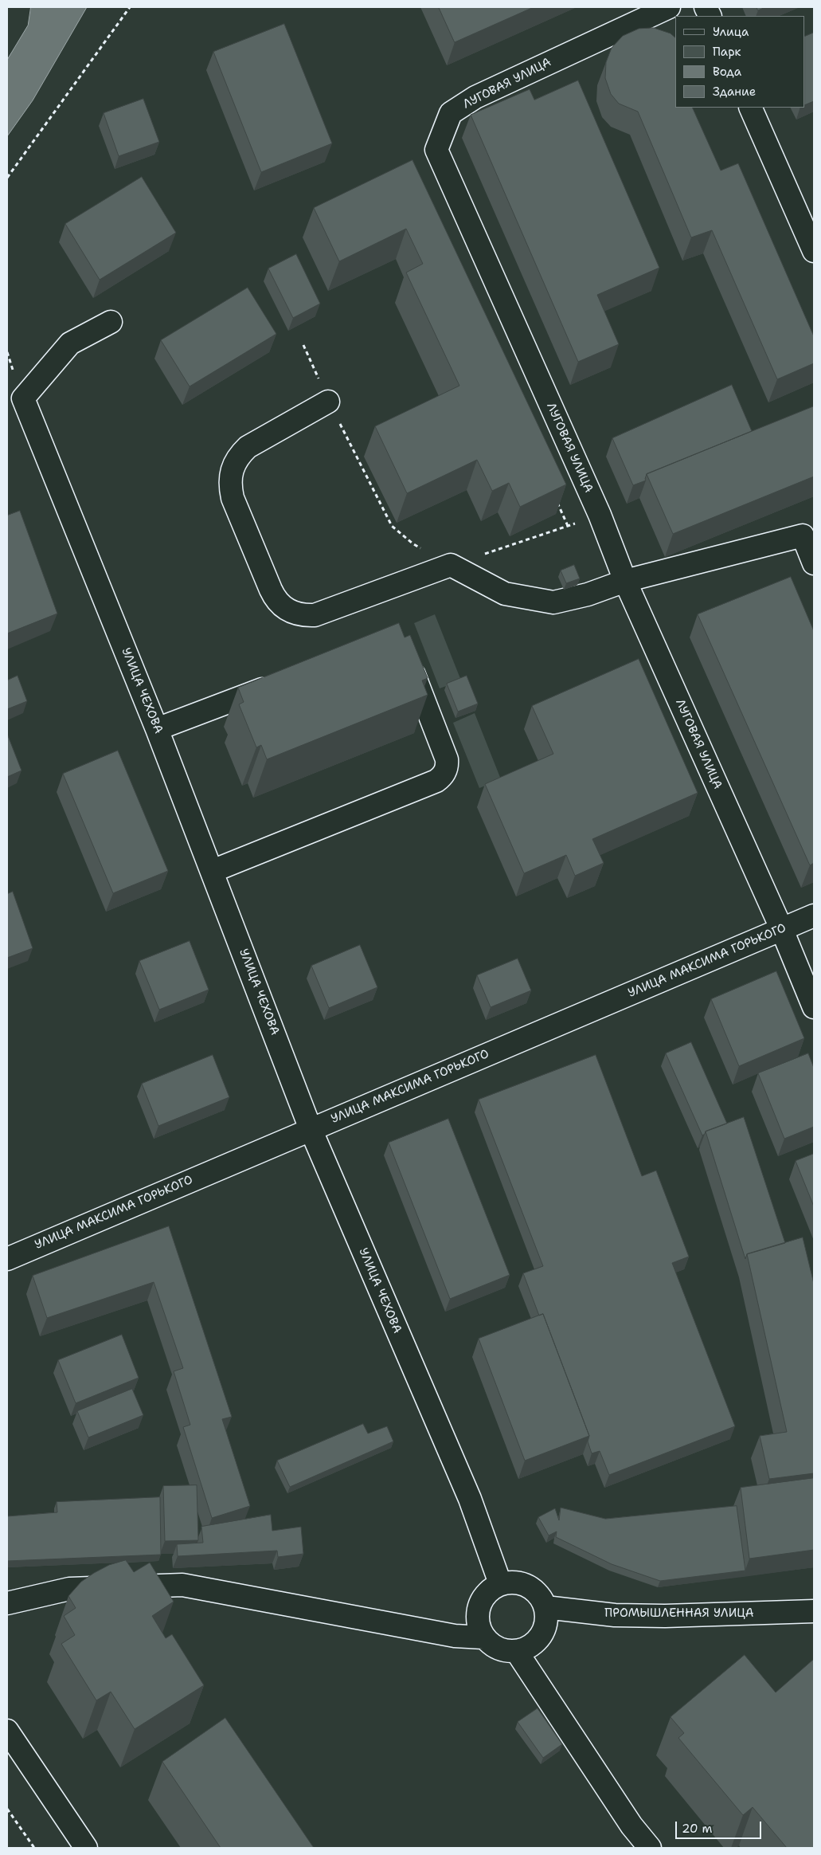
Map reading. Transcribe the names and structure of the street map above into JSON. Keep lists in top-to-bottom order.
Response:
{
  "streets": {
    "street": [
      "ЛУГОВАЯ УЛИЦА",
      "УЛИЦА ЧЕХОВА",
      "УЛИЦА МАКСИМА ГОРЬКОГО",
      "ПРОМЫШЛЕННАЯ УЛИЦА"
    ]
  },
  "crossings": [
    ["ЛУГОВАЯ УЛИЦА", "УЛИЦА МАКСИМА ГОРЬКОГО"],
    ["УЛИЦА ЧЕХОВА", "УЛИЦА МАКСИМА ГОРЬКОГО"],
    ["УЛИЦА ЧЕХОВА", "ПРОМЫШЛЕННАЯ УЛИЦА"]
  ],
  "legend": [
    "Улица",
    "Парк",
    "Вода",
    "Здание"
  ],
  "scale_bar": "20 m"
}
